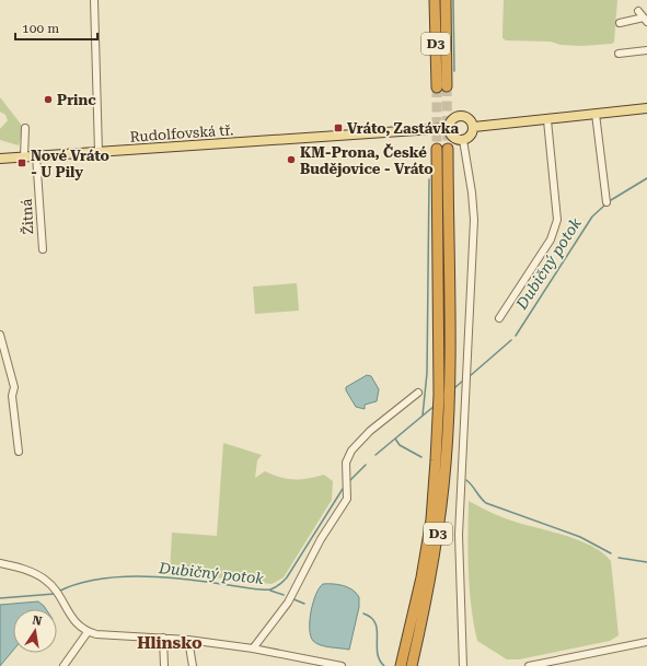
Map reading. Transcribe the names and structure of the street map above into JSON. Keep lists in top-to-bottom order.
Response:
{
  "streets": {
    "highway": ["D3"],
    "main road": ["Rudolfovská tř."],
    "street": ["Žitná"]
  },
  "crossings": [
    ["Rudolfovská tř.", "Žitná"]
  ],
  "districts": ["Hlinsko"],
  "water": ["Dubičný potok"],
  "places": {
    "other": ["Princ", "KM-Prona, České Budějovice - Vráto"],
    "transit": ["Vráto, Zastávka", "Nové Vráto - U Pily"]
  },
  "scale_bar": "100 m",
  "north": "top"
}
